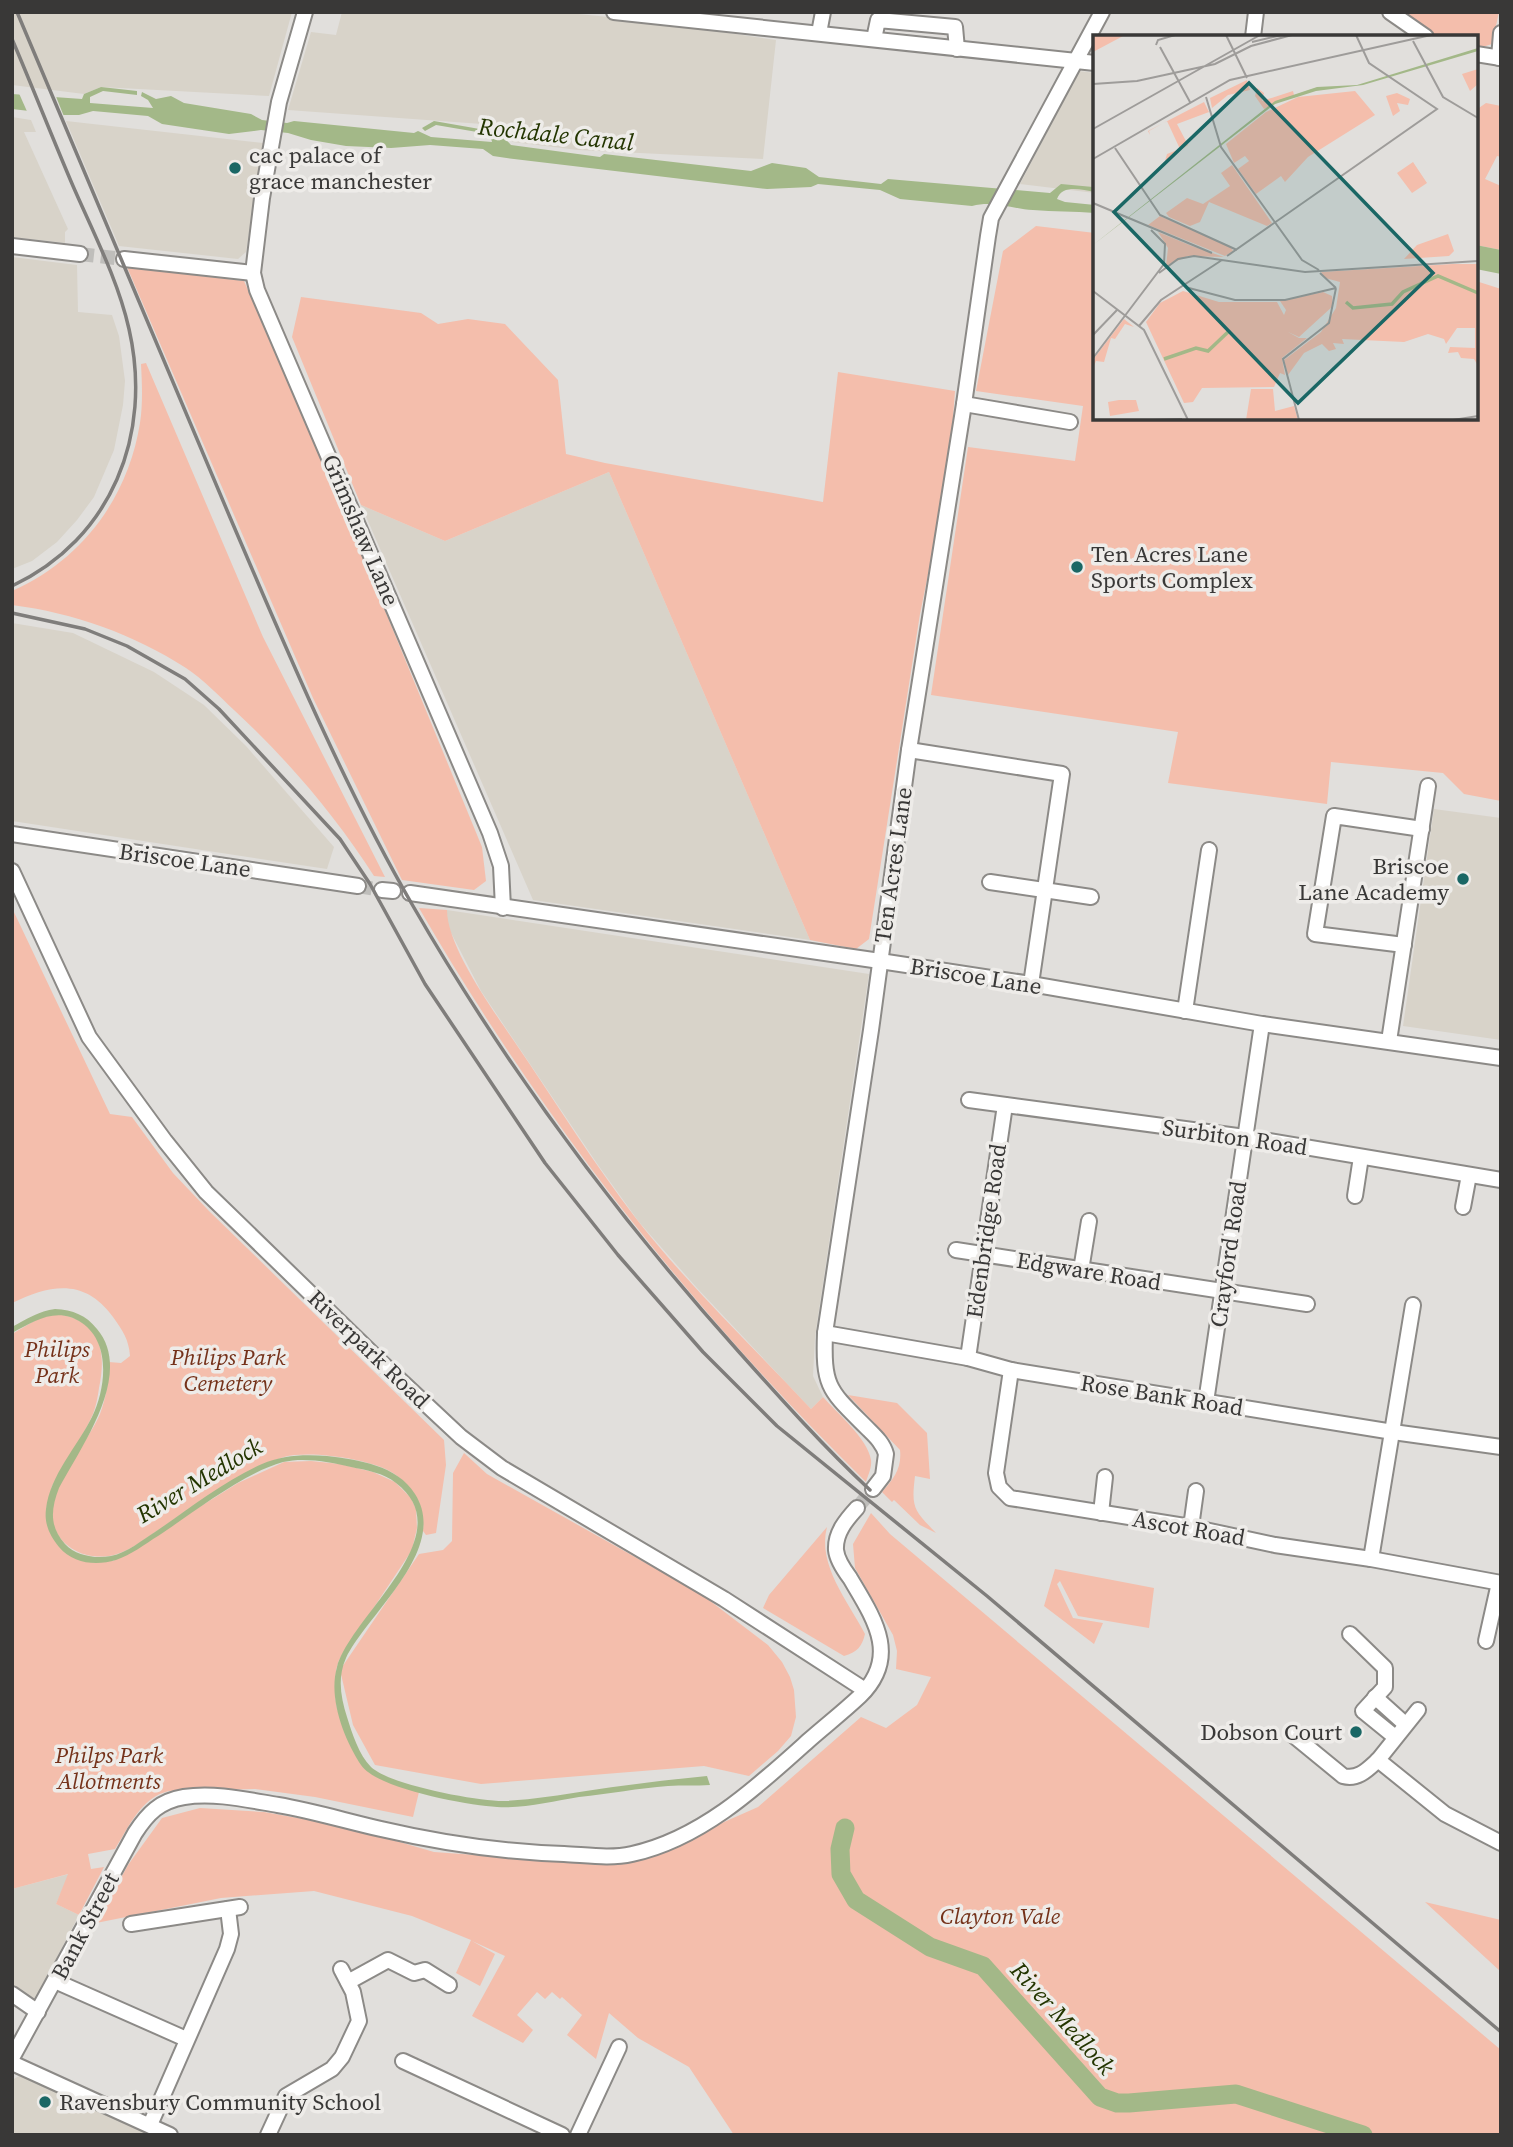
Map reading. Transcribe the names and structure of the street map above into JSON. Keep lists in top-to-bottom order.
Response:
{
  "streets": {
    "street": [
      "Grimshaw Lane",
      "Briscoe Lane",
      "Ten Acres Lane",
      "Surbiton Road",
      "Edenbridge Road",
      "Crayford Road",
      "Edgware Road",
      "Riverpark Road",
      "Rose Bank Road",
      "Ascot Road",
      "Bank Street"
    ]
  },
  "crossings": [
    ["Grimshaw Lane", "Briscoe Lane"],
    ["Briscoe Lane", "Ten Acres Lane"],
    ["Briscoe Lane", "Crayford Road"],
    ["Ten Acres Lane", "Rose Bank Road"],
    ["Surbiton Road", "Edenbridge Road"],
    ["Surbiton Road", "Crayford Road"],
    ["Edenbridge Road", "Edgware Road"],
    ["Edenbridge Road", "Rose Bank Road"],
    ["Crayford Road", "Edgware Road"],
    ["Crayford Road", "Rose Bank Road"],
    ["Riverpark Road", "Bank Street"],
    ["Rose Bank Road", "Ascot Road"]
  ],
  "water": ["Rochdale Canal", "River Medlock"],
  "parks": [
    "Philips Park",
    "Philips Park Cemetery",
    "Philps Park Allotments",
    "Clayton Vale"
  ],
  "places": [
    "cac palace of grace manchester",
    "Ten Acres Lane Sports Complex",
    "Briscoe Lane Academy",
    "Dobson Court",
    "Ravensbury Community School"
  ]
}
